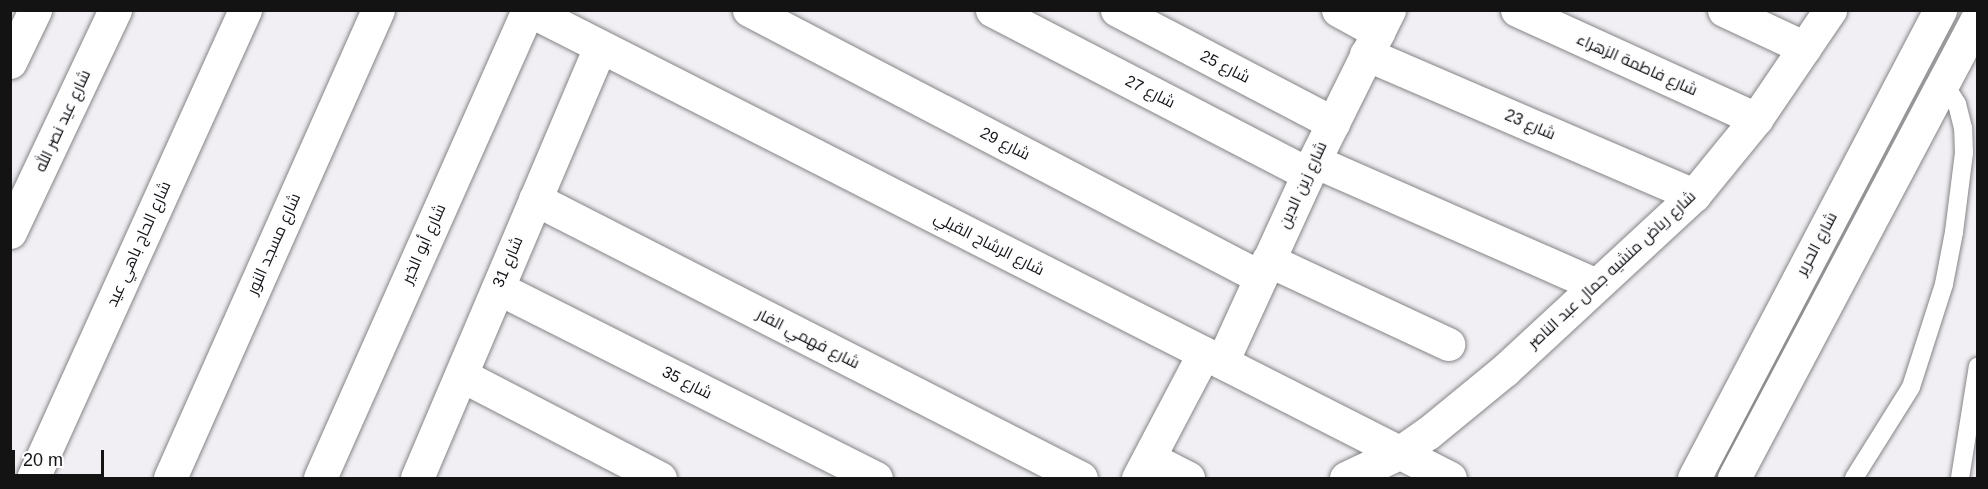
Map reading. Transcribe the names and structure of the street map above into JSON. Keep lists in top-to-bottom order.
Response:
{
  "streets": {
    "street": [
      "شارع فاطمة الزهراء",
      "شارع 25",
      "شارع 27",
      "شارع عيد نصر الله",
      "شارع 23",
      "شارع 29",
      "شارع زين الدين",
      "شارع الحاج باهي عيد",
      "شارع مسجد النور",
      "شارع أبو الخير",
      "شارع الرشاح القبلي",
      "شارع الحرير",
      "شارع 31",
      "شارع رياض منشيه جمال عبد الناصر",
      "شارع فهمي الفار",
      "شارع 35"
    ]
  },
  "crossings": [
    ["شارع فاطمة الزهراء", "شارع رياض منشيه جمال عبد الناصر"],
    ["شارع 25", "شارع زين الدين"],
    ["شارع 27", "شارع زين الدين"],
    ["شارع 27", "شارع رياض منشيه جمال عبد الناصر"],
    ["شارع 23", "شارع زين الدين"],
    ["شارع 23", "شارع رياض منشيه جمال عبد الناصر"],
    ["شارع 29", "شارع زين الدين"],
    ["شارع زين الدين", "شارع الرشاح القبلي"],
    ["شارع أبو الخير", "شارع الرشاح القبلي"],
    ["شارع الرشاح القبلي", "شارع 31"],
    ["شارع الرشاح القبلي", "شارع رياض منشيه جمال عبد الناصر"],
    ["شارع 31", "شارع فهمي الفار"],
    ["شارع 31", "شارع 35"]
  ],
  "scale_bar": "20 m"
}
